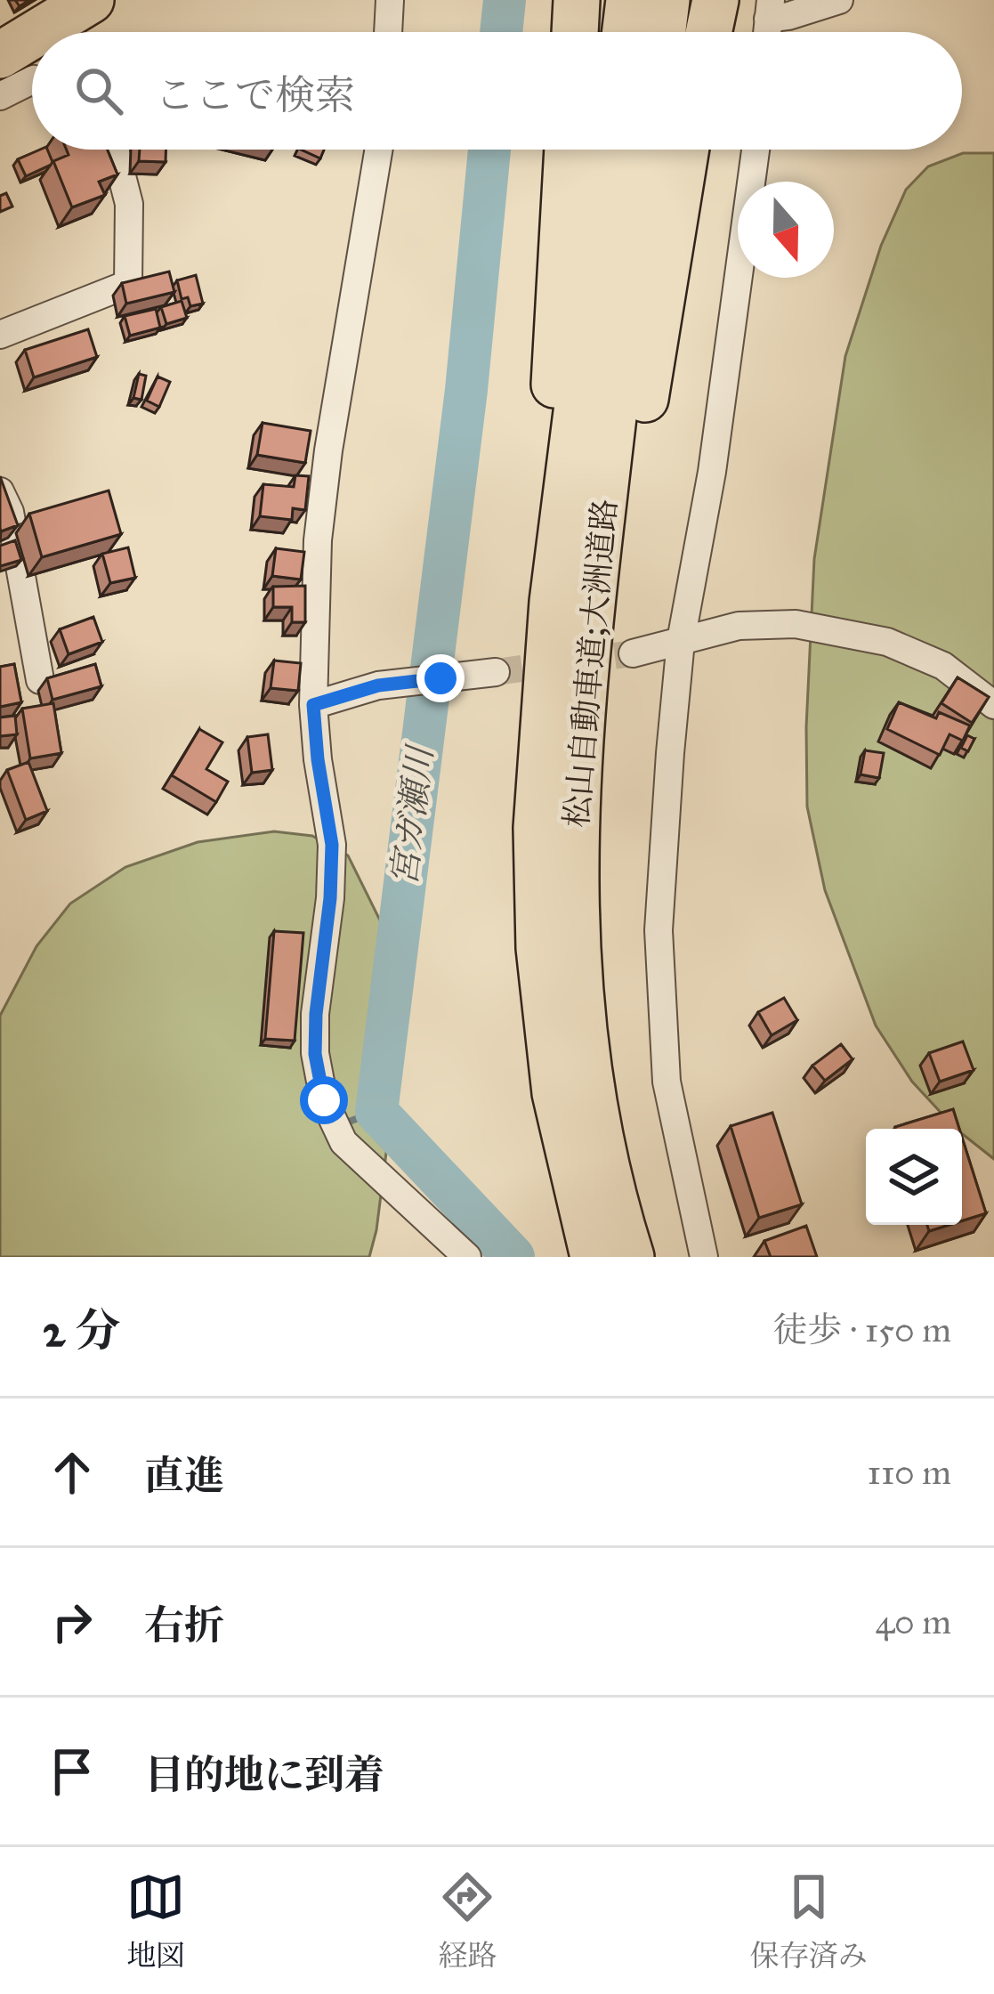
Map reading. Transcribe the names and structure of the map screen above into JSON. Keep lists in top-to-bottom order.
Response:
{
  "streets": {
    "highway": ["松山自動車道;大洲道路"]
  },
  "water": ["宮ガ瀬川"],
  "north": "bottom",
  "page": {
    "search": "ここで検索",
    "heading": ["2 分", "徒歩 · 150 m"],
    "list": [
      ["直進", "110 m"],
      ["右折", "40 m"],
      "目的地に到着"
    ],
    "nav": ["地図", "経路", "保存済み"]
  }
}
